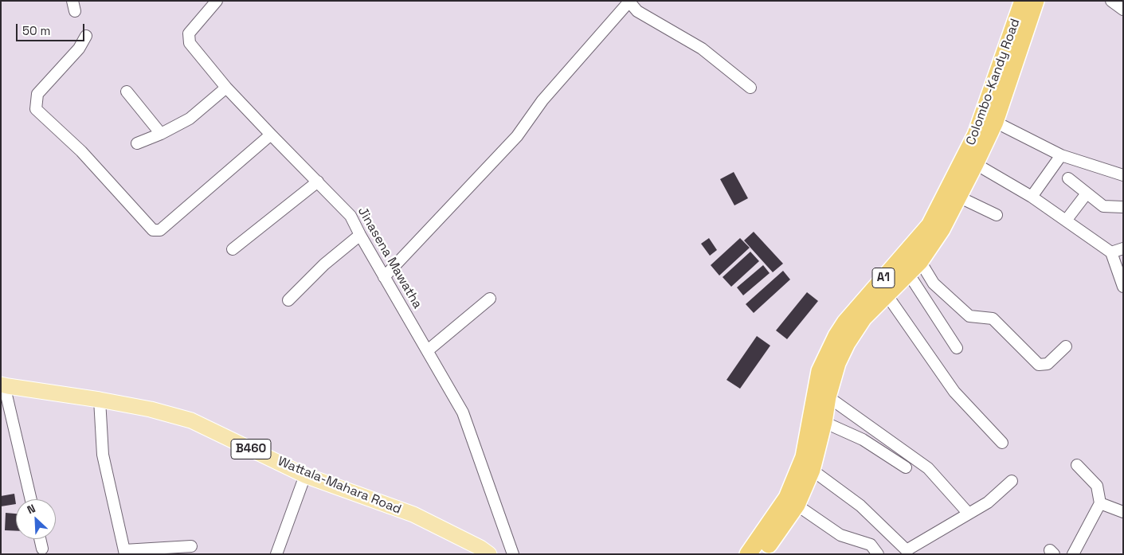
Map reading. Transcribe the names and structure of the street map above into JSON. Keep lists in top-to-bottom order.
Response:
{
  "streets": {
    "highway": ["Colombo-Kandy Road", "A1"],
    "main road": ["B460", "Wattala-Mahara Road"],
    "street": ["Jinasena Mawatha"]
  },
  "scale_bar": "50 m",
  "north": "top left"
}
